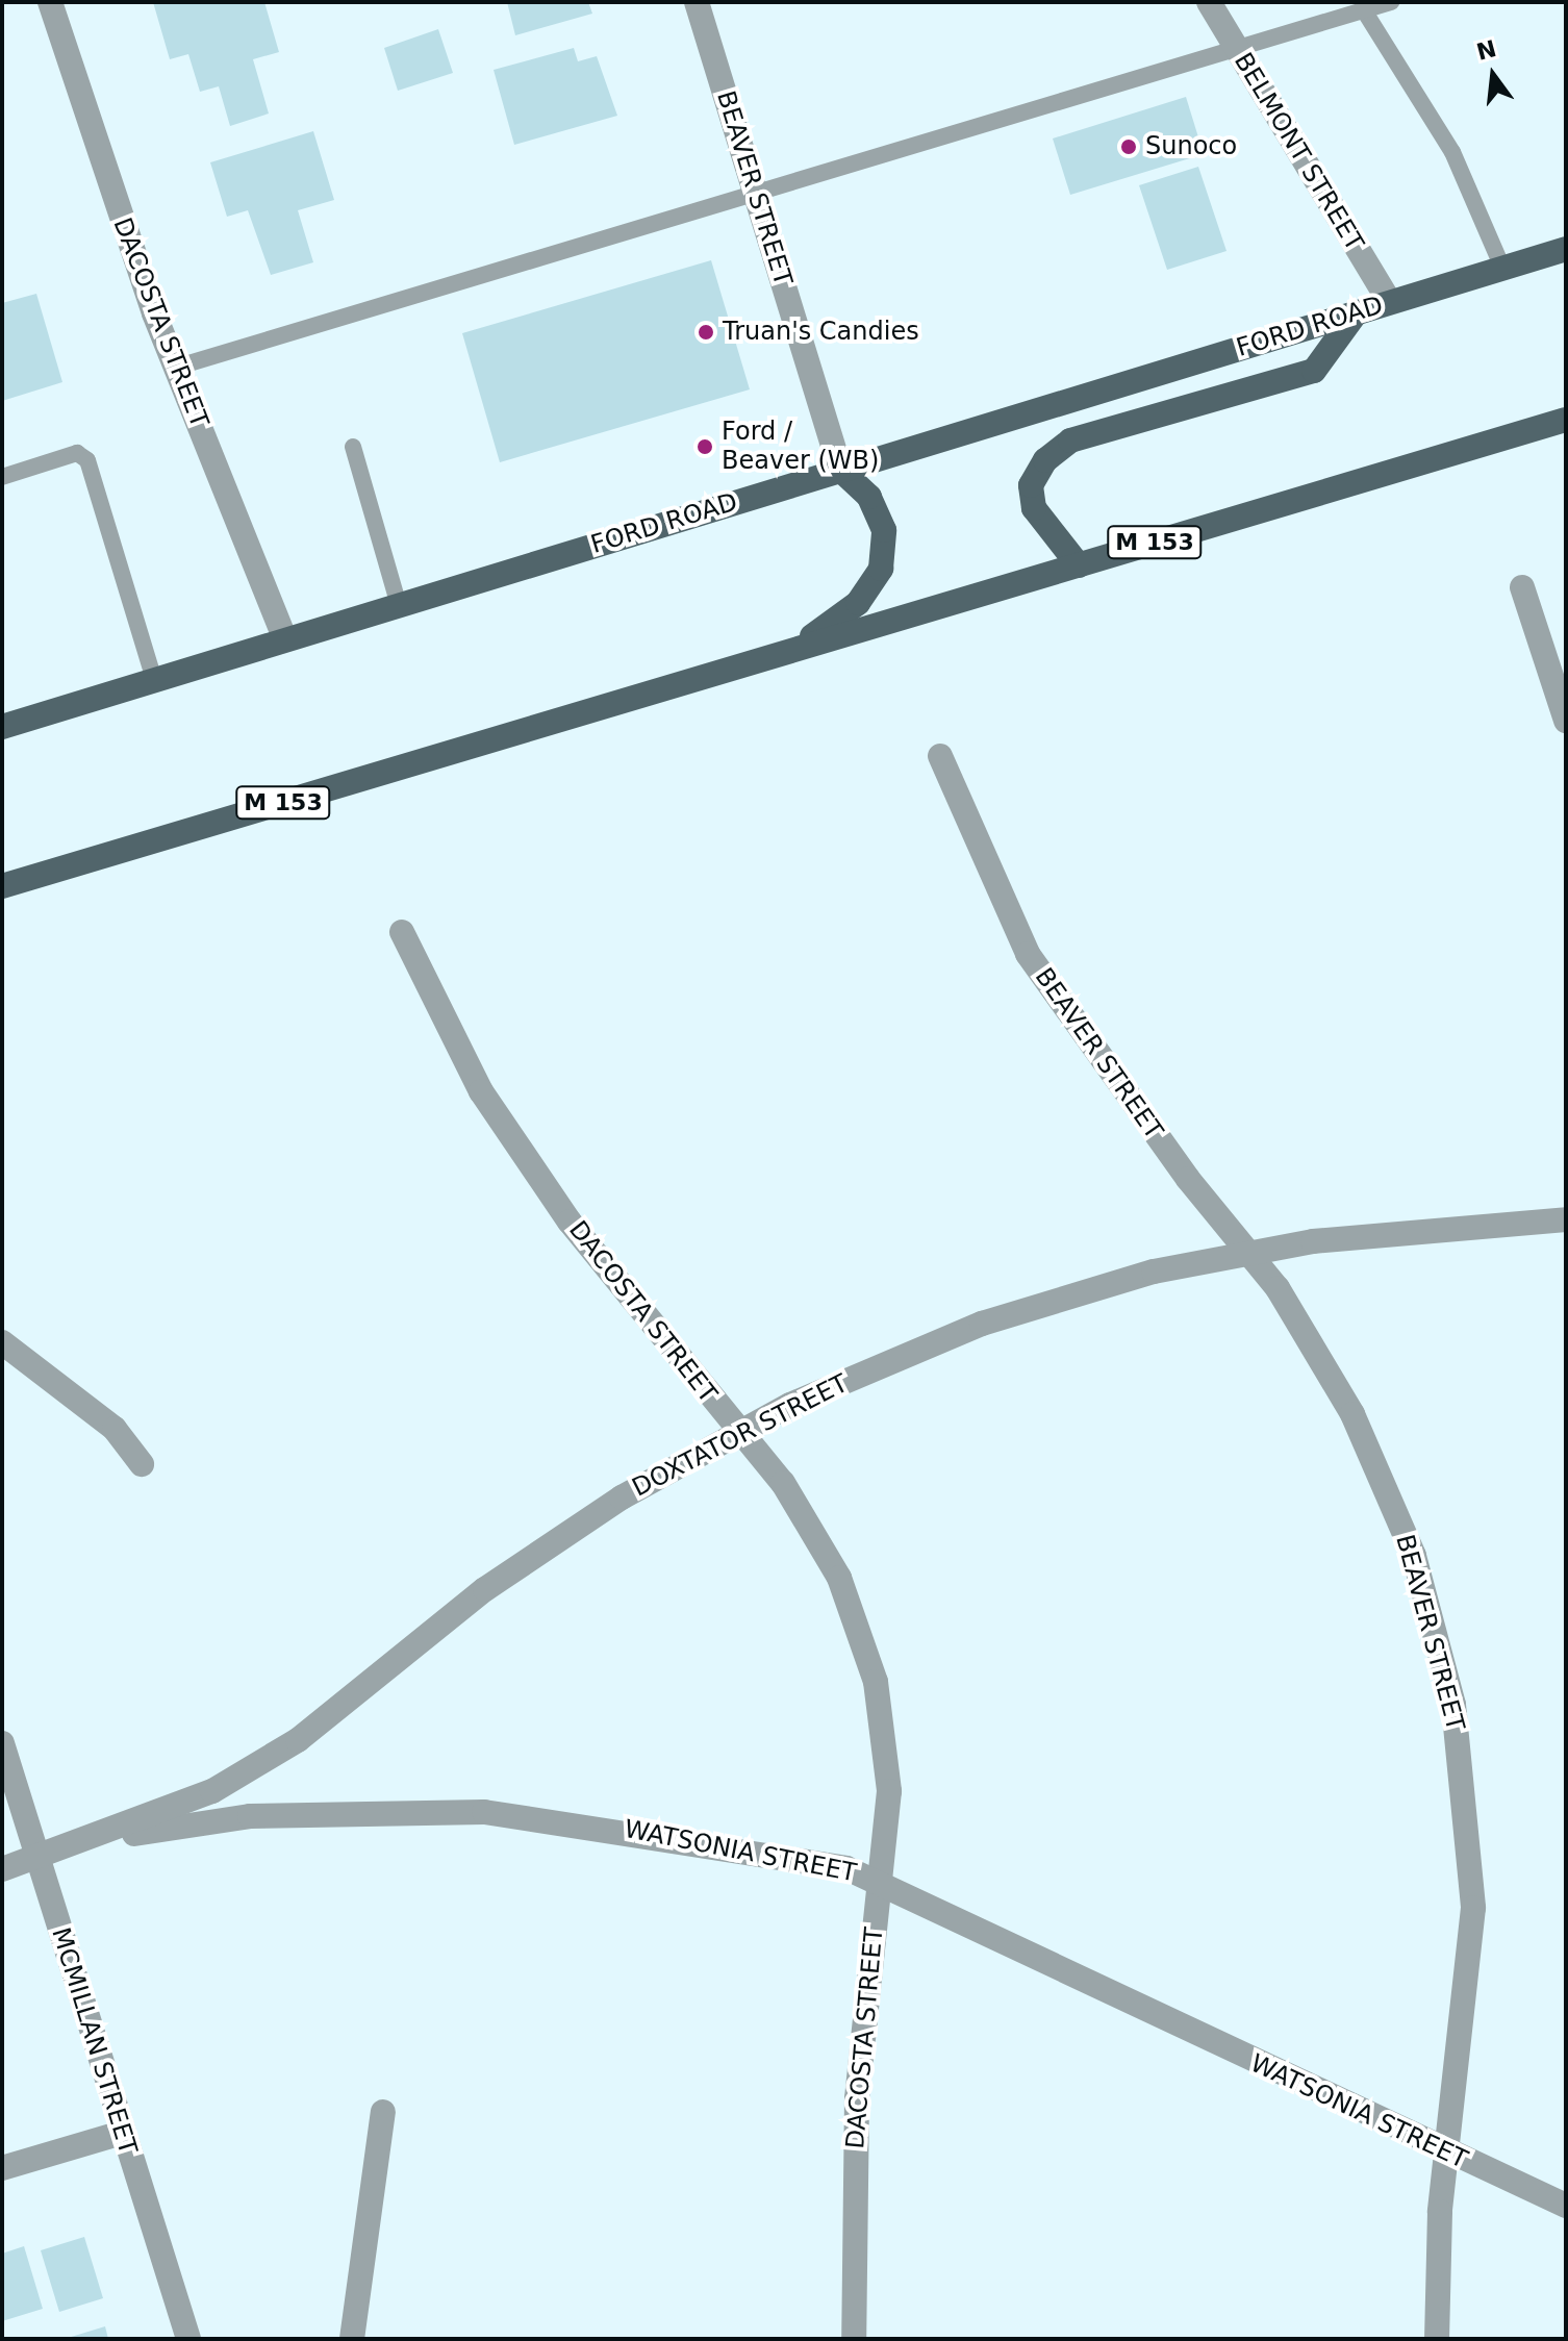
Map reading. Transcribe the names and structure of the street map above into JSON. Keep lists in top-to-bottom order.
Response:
{
  "streets": {
    "main road": ["FORD ROAD", "M 153"],
    "street": [
      "BELMONT STREET",
      "BEAVER STREET",
      "DACOSTA STREET",
      "DOXTATOR STREET",
      "WATSONIA STREET",
      "MCMILLAN STREET"
    ]
  },
  "crossings": [
    ["BELMONT STREET", "FORD ROAD"],
    ["BEAVER STREET", "FORD ROAD"],
    ["BEAVER STREET", "DOXTATOR STREET"],
    ["BEAVER STREET", "WATSONIA STREET"],
    ["DACOSTA STREET", "FORD ROAD"],
    ["DACOSTA STREET", "DOXTATOR STREET"],
    ["DACOSTA STREET", "WATSONIA STREET"],
    ["DOXTATOR STREET", "WATSONIA STREET"],
    ["DOXTATOR STREET", "MCMILLAN STREET"]
  ],
  "places": ["Sunoco", "Truan's Candies", "Ford / Beaver (WB)"],
  "north": "top"
}
